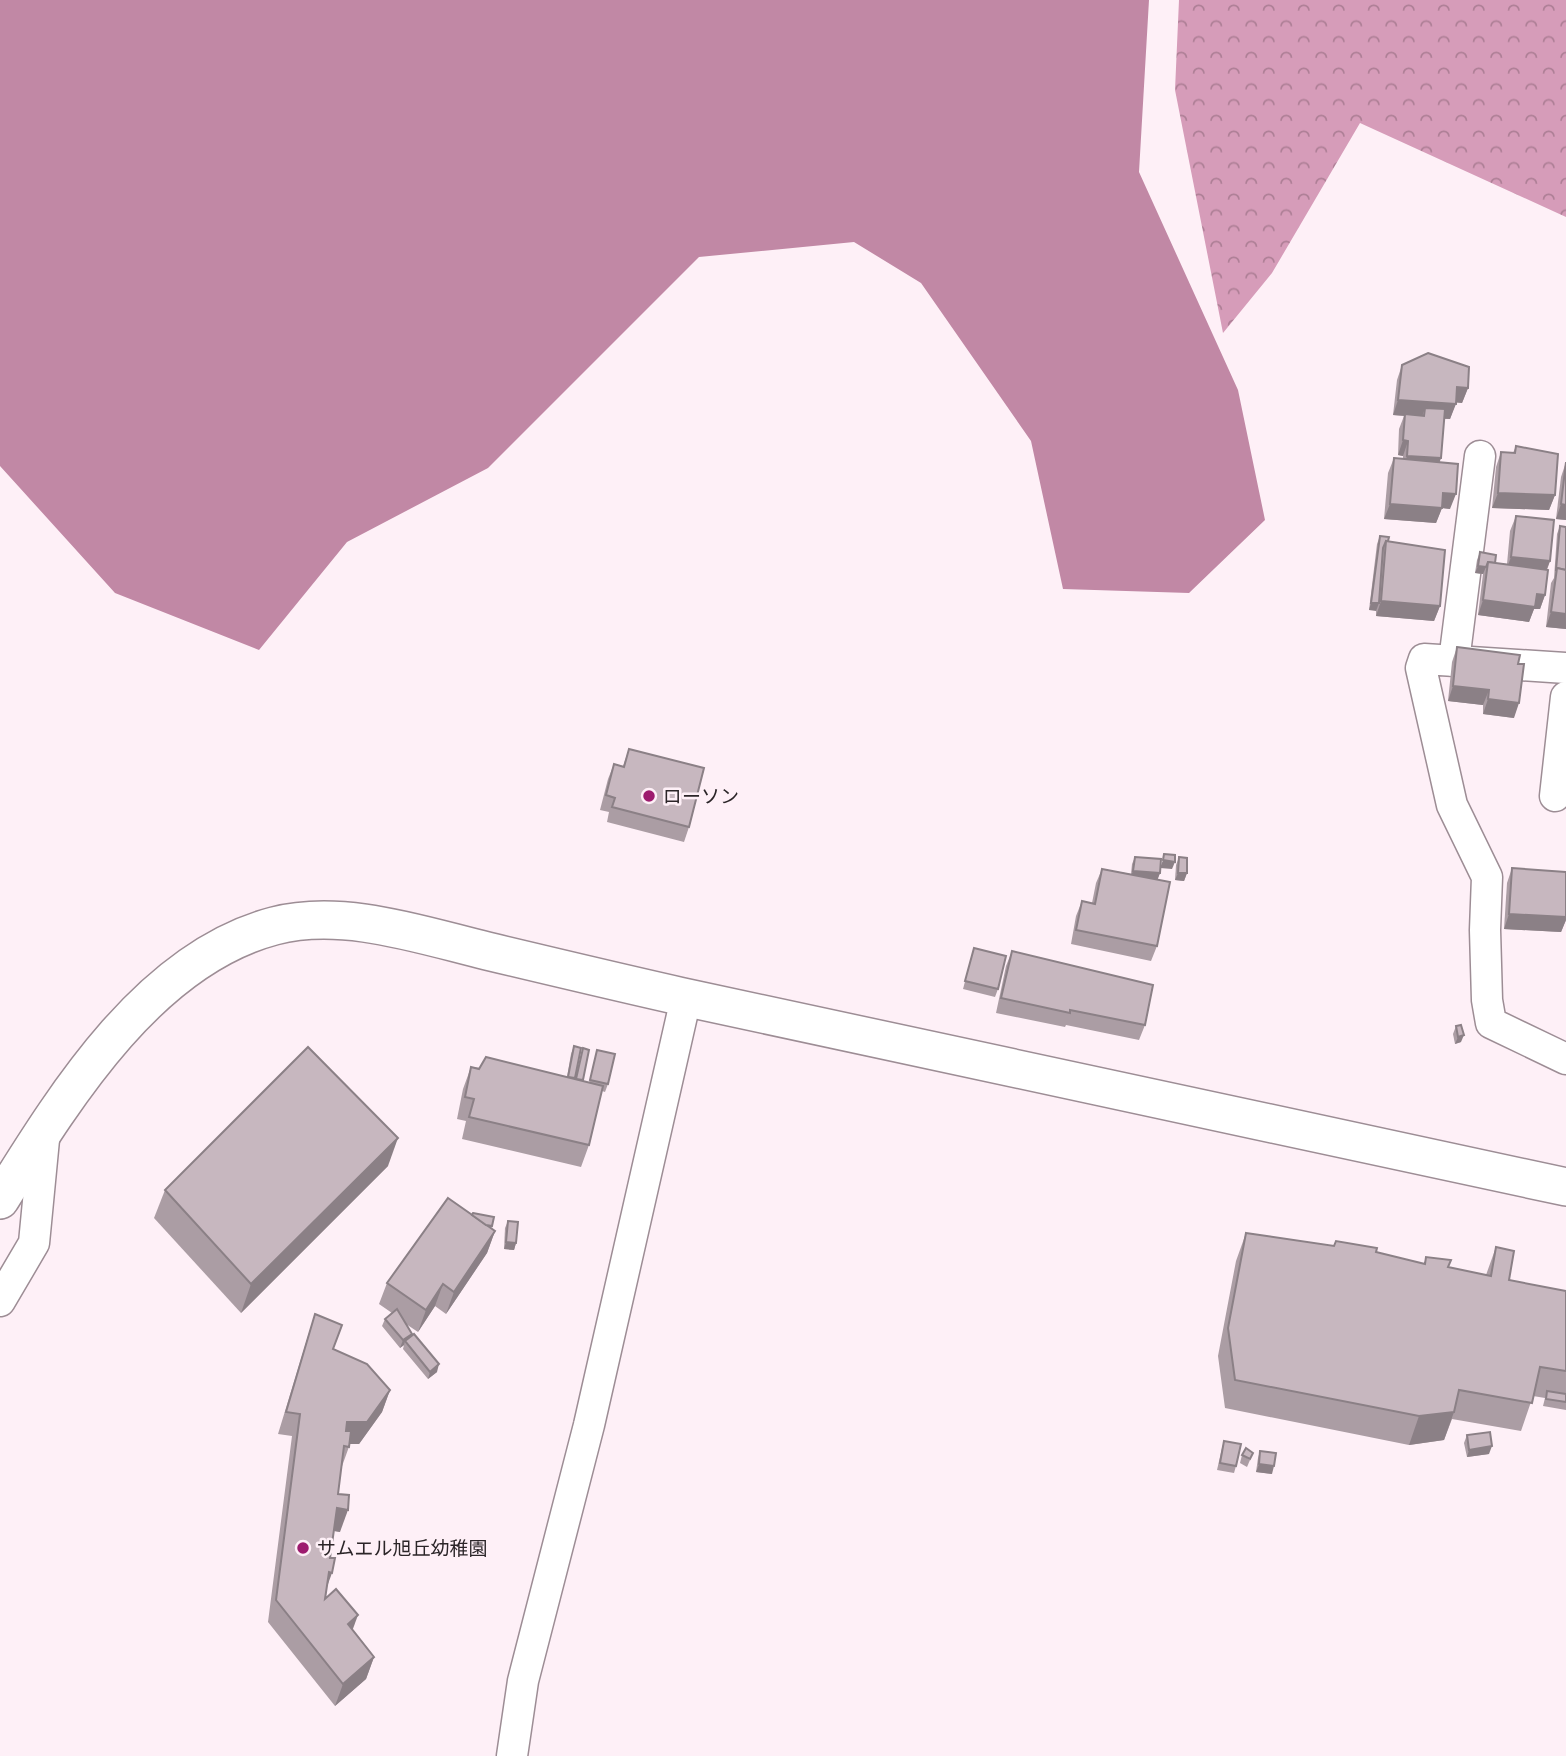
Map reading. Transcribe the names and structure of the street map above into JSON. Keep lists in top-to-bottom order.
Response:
{
  "places": ["ローソン", "サムエル旭丘幼稚園"]
}
